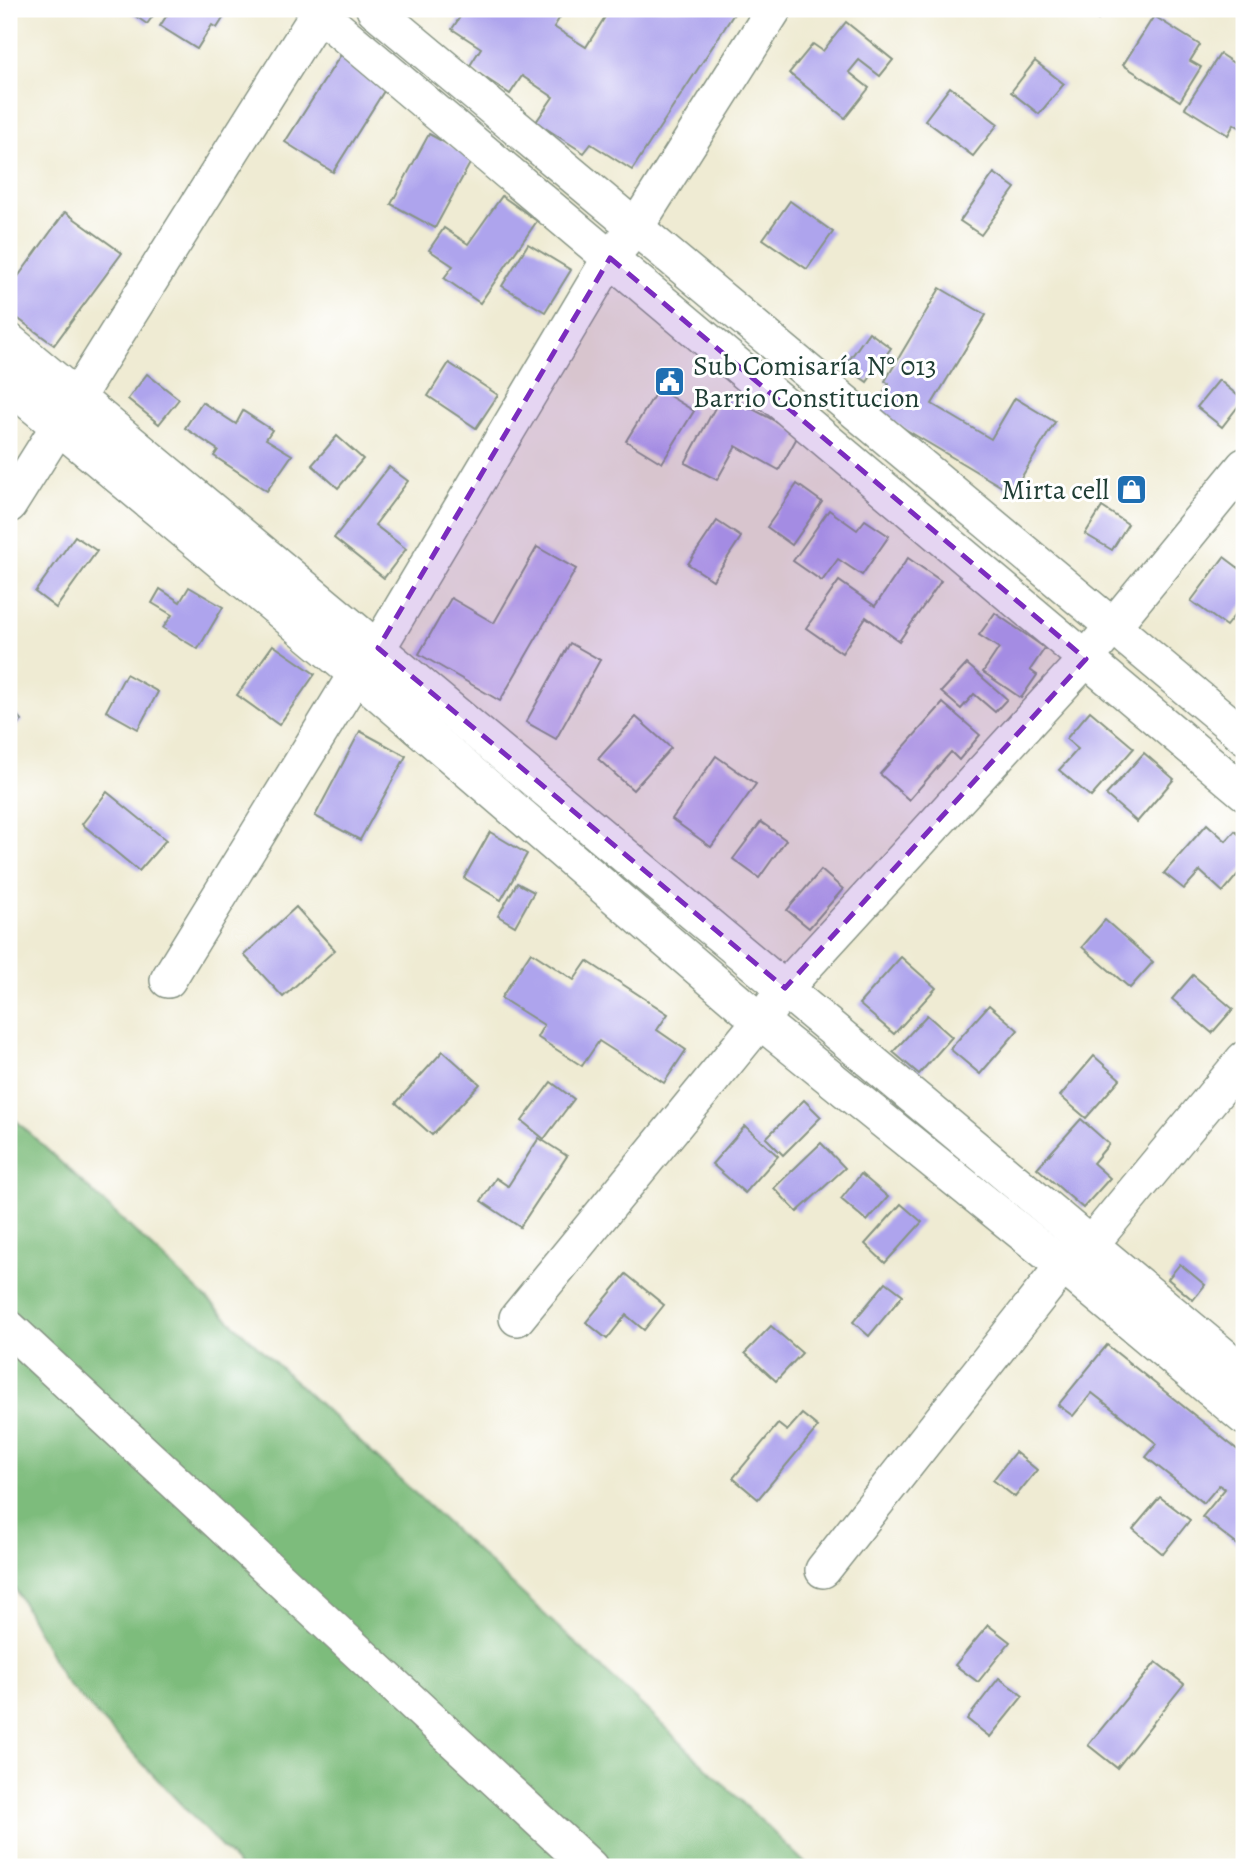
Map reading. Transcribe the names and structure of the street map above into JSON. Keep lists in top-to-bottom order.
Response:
{
  "places": {
    "public building": ["Sub Comisaría N° 013 Barrio Constitucion"],
    "shop": ["Mirta cell"]
  }
}
